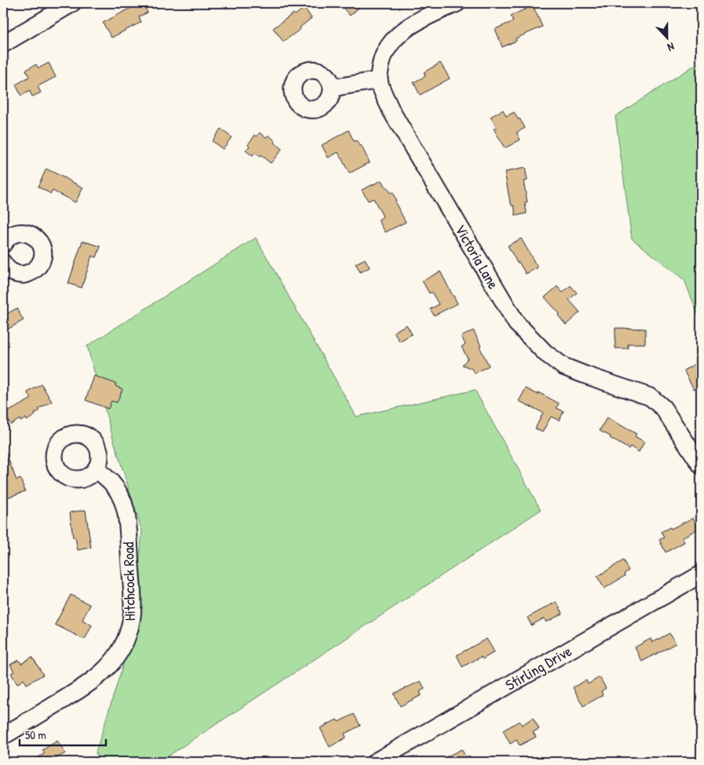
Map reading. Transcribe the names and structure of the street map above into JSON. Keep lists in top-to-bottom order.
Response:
{
  "streets": {
    "street": ["Victoria Lane", "Hitchcock Road", "Stirling Drive"]
  },
  "scale_bar": "50 m",
  "north": "bottom"
}
